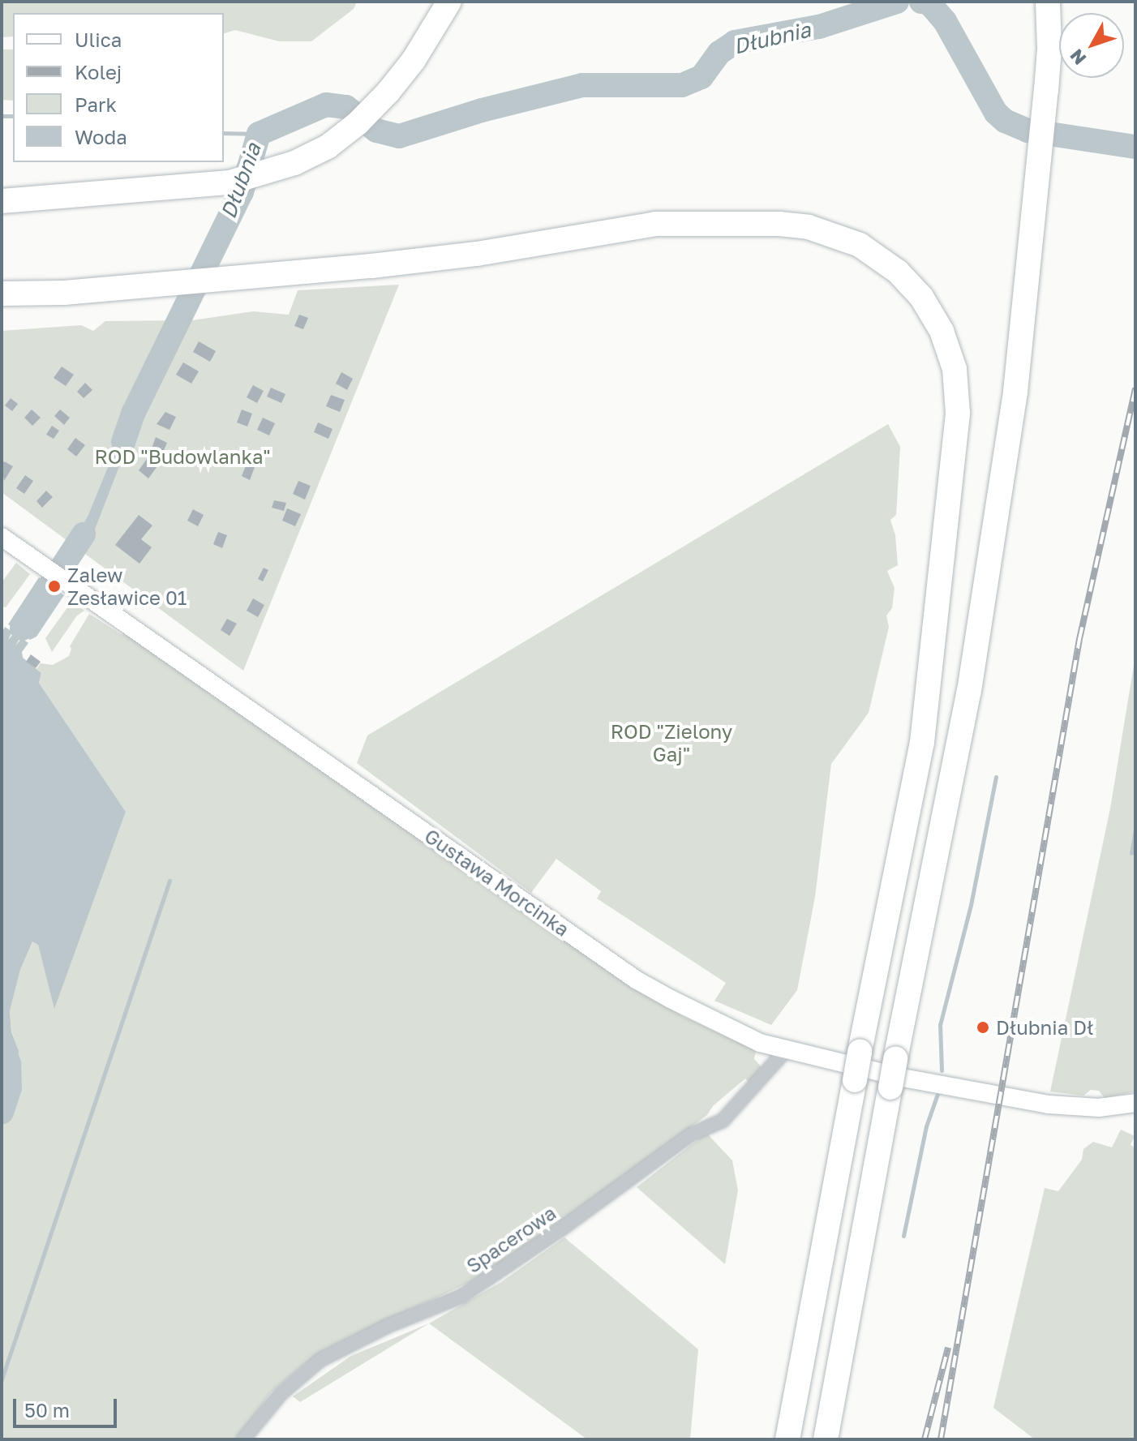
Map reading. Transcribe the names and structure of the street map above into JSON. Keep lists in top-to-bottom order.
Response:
{
  "streets": {
    "street": ["Gustawa Morcinka", "Spacerowa"]
  },
  "crossings": [
    ["Gustawa Morcinka", "Spacerowa"]
  ],
  "water": ["Dłubnia"],
  "parks": ["ROD \"Budowlanka\"", "ROD \"Zielony Gaj\""],
  "places": ["Zalew Zesławice 01", "Dłubnia Dł"],
  "legend": [
    "Ulica",
    "Kolej",
    "Park",
    "Woda"
  ],
  "scale_bar": "50 m",
  "north": "bottom left"
}
